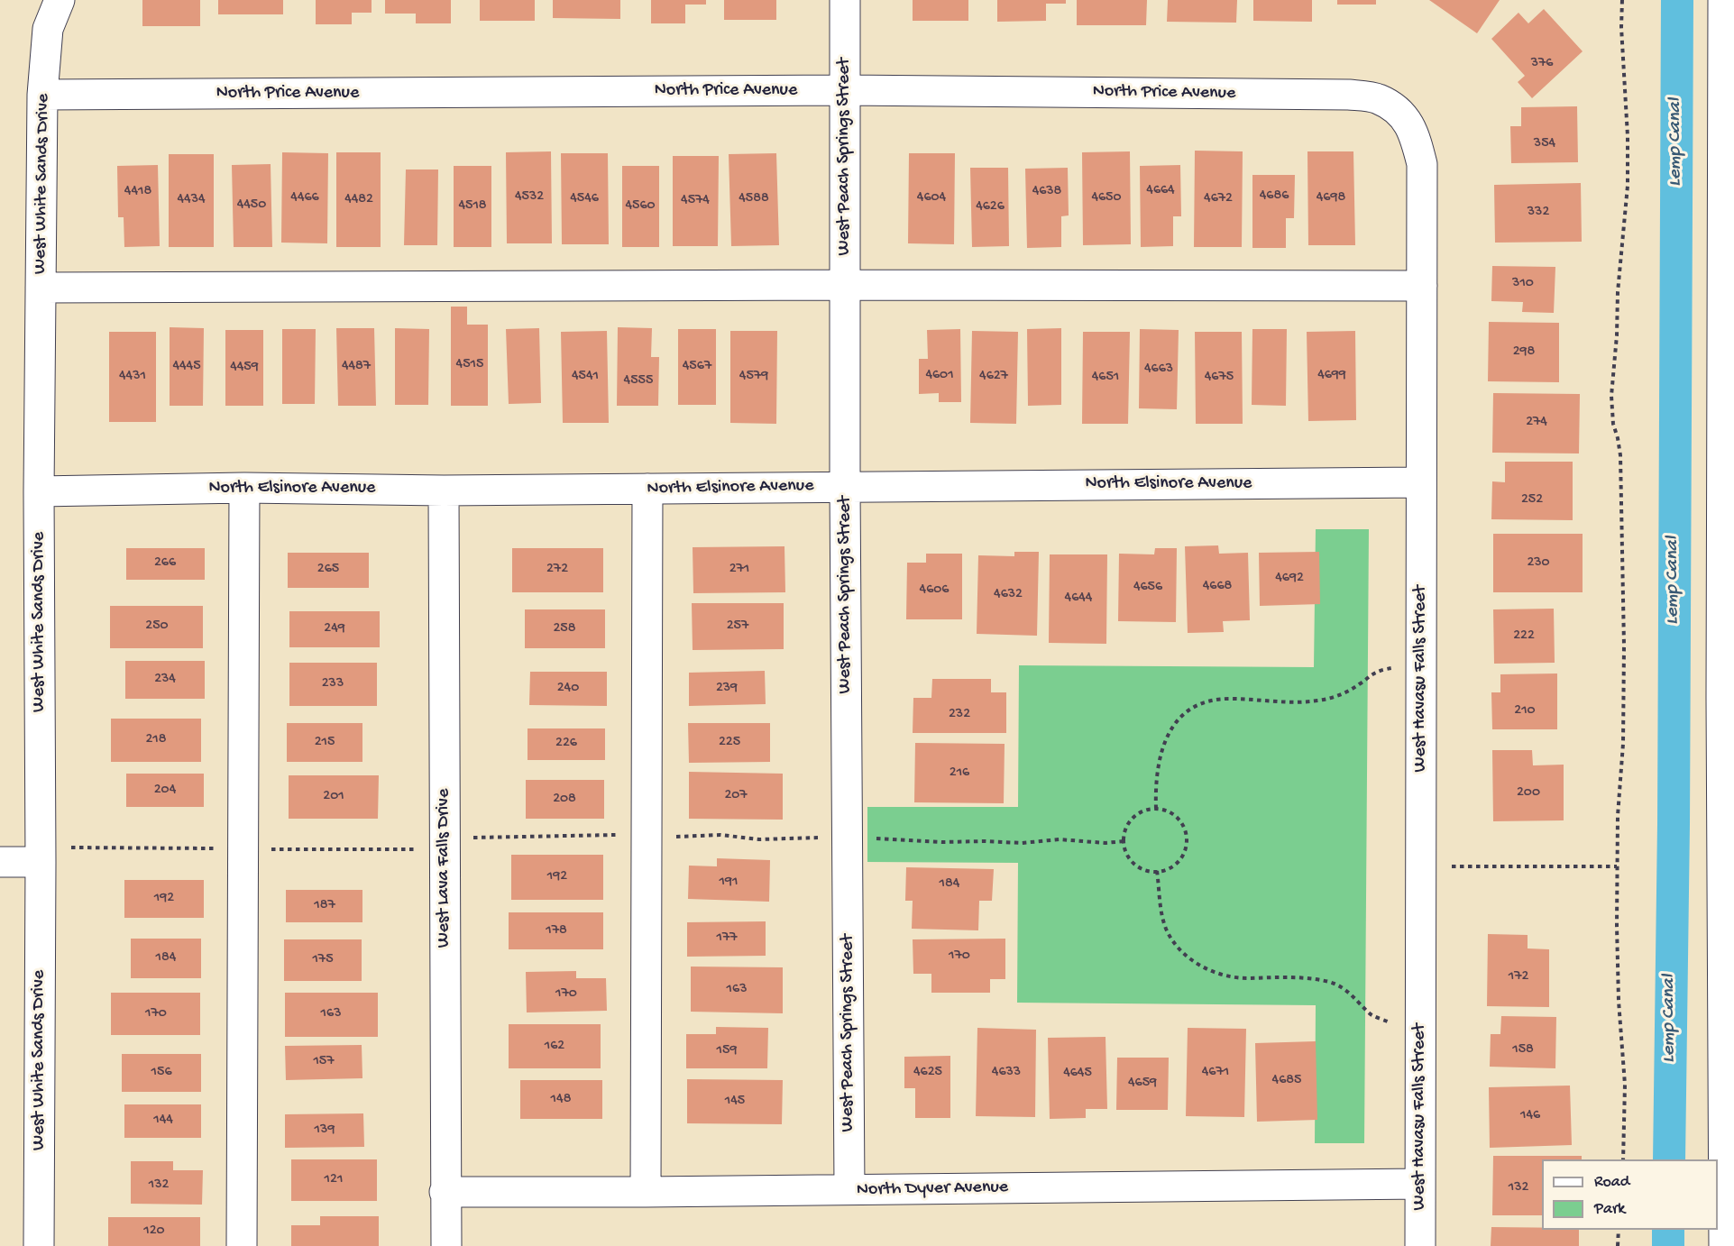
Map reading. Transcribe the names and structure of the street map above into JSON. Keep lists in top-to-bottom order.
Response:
{
  "streets": {
    "street": [
      "North Price Avenue",
      "West Peach Springs Street",
      "West White Sands Drive",
      "North Elsinore Avenue",
      "West Havasu Falls Street",
      "West Lava Falls Drive",
      "North Dyver Avenue"
    ]
  },
  "crossings": [
    ["North Price Avenue", "West Peach Springs Street"],
    ["North Price Avenue", "West White Sands Drive"],
    ["North Price Avenue", "West Havasu Falls Street"],
    ["West Peach Springs Street", "North Elsinore Avenue"],
    ["West Peach Springs Street", "North Dyver Avenue"],
    ["West White Sands Drive", "North Elsinore Avenue"],
    ["North Elsinore Avenue", "West Havasu Falls Street"],
    ["North Elsinore Avenue", "West Lava Falls Drive"],
    ["West Havasu Falls Street", "North Dyver Avenue"],
    ["West Lava Falls Drive", "North Dyver Avenue"]
  ],
  "water": ["Lemp Canal"],
  "house_numbers": [
    "376",
    "354",
    "4664",
    "4418",
    "4638",
    "4686",
    "4532",
    "4466",
    "4604",
    "4650",
    "4698",
    "4546",
    "4588",
    "4672",
    "4434",
    "4482",
    "4574",
    "4450",
    "4518",
    "4560",
    "4626",
    "332",
    "310",
    "298",
    "4515",
    "4445",
    "4487",
    "4567",
    "4459",
    "4663",
    "4601",
    "4699",
    "4431",
    "4541",
    "4579",
    "4627",
    "4651",
    "4675",
    "4555",
    "274",
    "252",
    "266",
    "230",
    "265",
    "272",
    "271",
    "4692",
    "4668",
    "4656",
    "4606",
    "4632",
    "4644",
    "250",
    "257",
    "249",
    "258",
    "222",
    "234",
    "233",
    "240",
    "239",
    "210",
    "232",
    "218",
    "215",
    "225",
    "226",
    "216",
    "204",
    "200",
    "207",
    "201",
    "208",
    "192",
    "191",
    "184",
    "192",
    "187",
    "178",
    "177",
    "170",
    "184",
    "175",
    "172",
    "163",
    "170",
    "170",
    "163",
    "162",
    "158",
    "159",
    "157",
    "156",
    "4625",
    "4633",
    "4671",
    "4645",
    "4685",
    "4659",
    "148",
    "145",
    "146",
    "144",
    "139",
    "121",
    "132",
    "132",
    "120"
  ],
  "legend": ["Road", "Park"]
}
